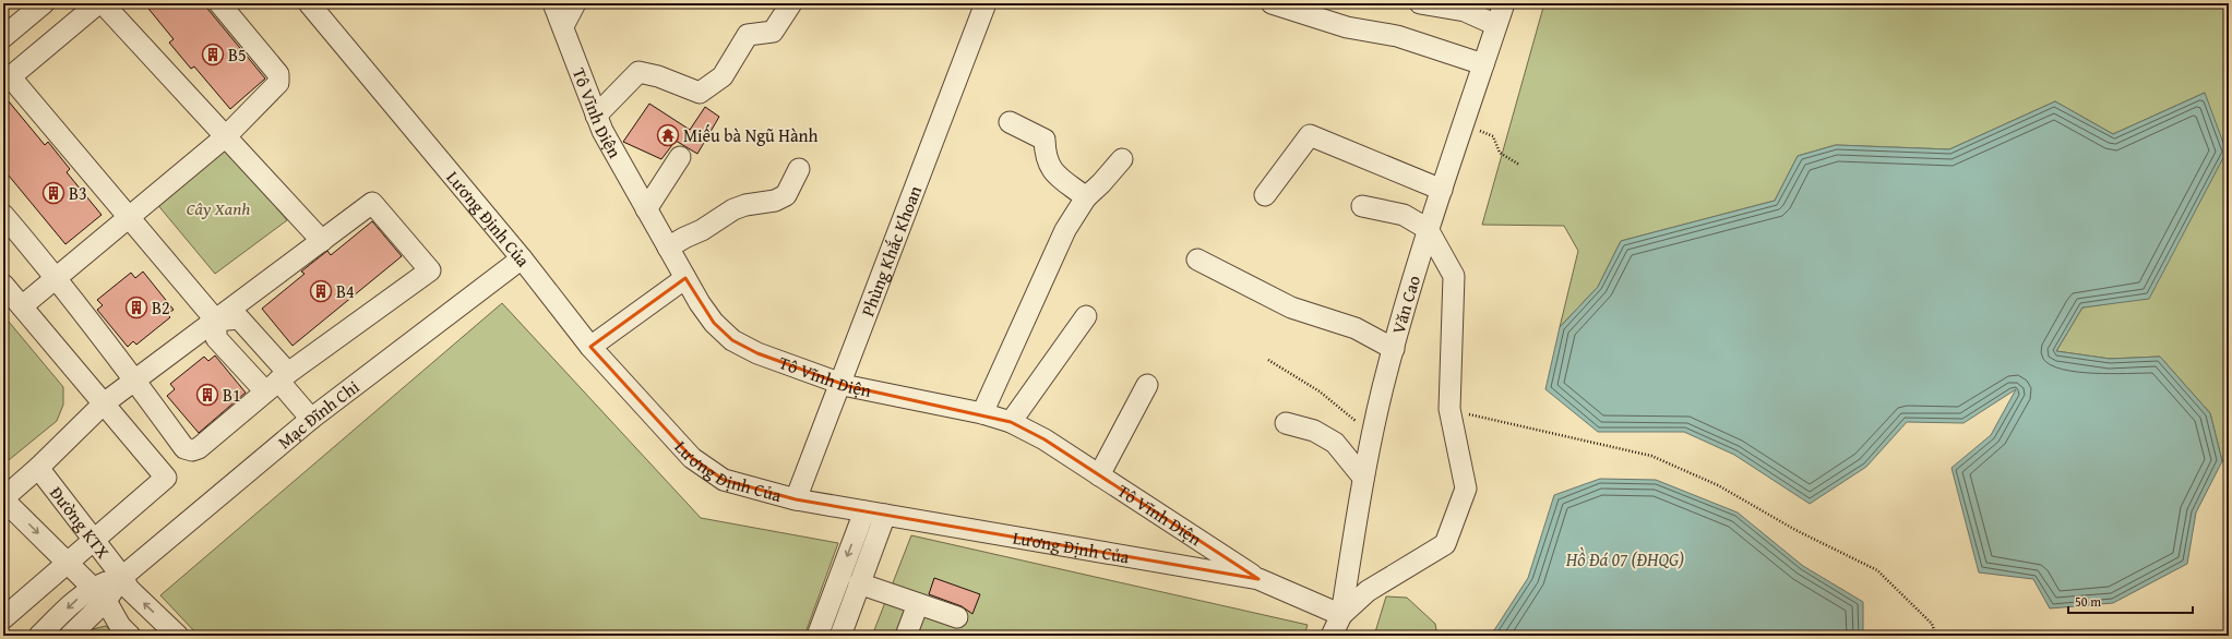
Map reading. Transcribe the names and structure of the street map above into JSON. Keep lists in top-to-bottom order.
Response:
{
  "streets": {
    "street": [
      "Tô Vĩnh Diện",
      "Lương Định Của",
      "Phùng Khắc Khoan",
      "Văn Cao",
      "Mạc Đĩnh Chi",
      "Đường KTX"
    ]
  },
  "crossings": [
    ["Tô Vĩnh Diện", "Lương Định Của"],
    ["Tô Vĩnh Diện", "Phùng Khắc Khoan"],
    ["Lương Định Của", "Phùng Khắc Khoan"],
    ["Lương Định Của", "Văn Cao"],
    ["Lương Định Của", "Mạc Đĩnh Chi"],
    ["Mạc Đĩnh Chi", "Đường KTX"]
  ],
  "water": ["Hồ Đá 07 (ĐHQG)"],
  "parks": ["Cây Xanh"],
  "places": {
    "building": [
      "B5",
      "B3",
      "B4",
      "B2",
      "B1"
    ],
    "temple": ["Miếu bà Ngũ Hành"]
  },
  "scale_bar": "50 m"
}
